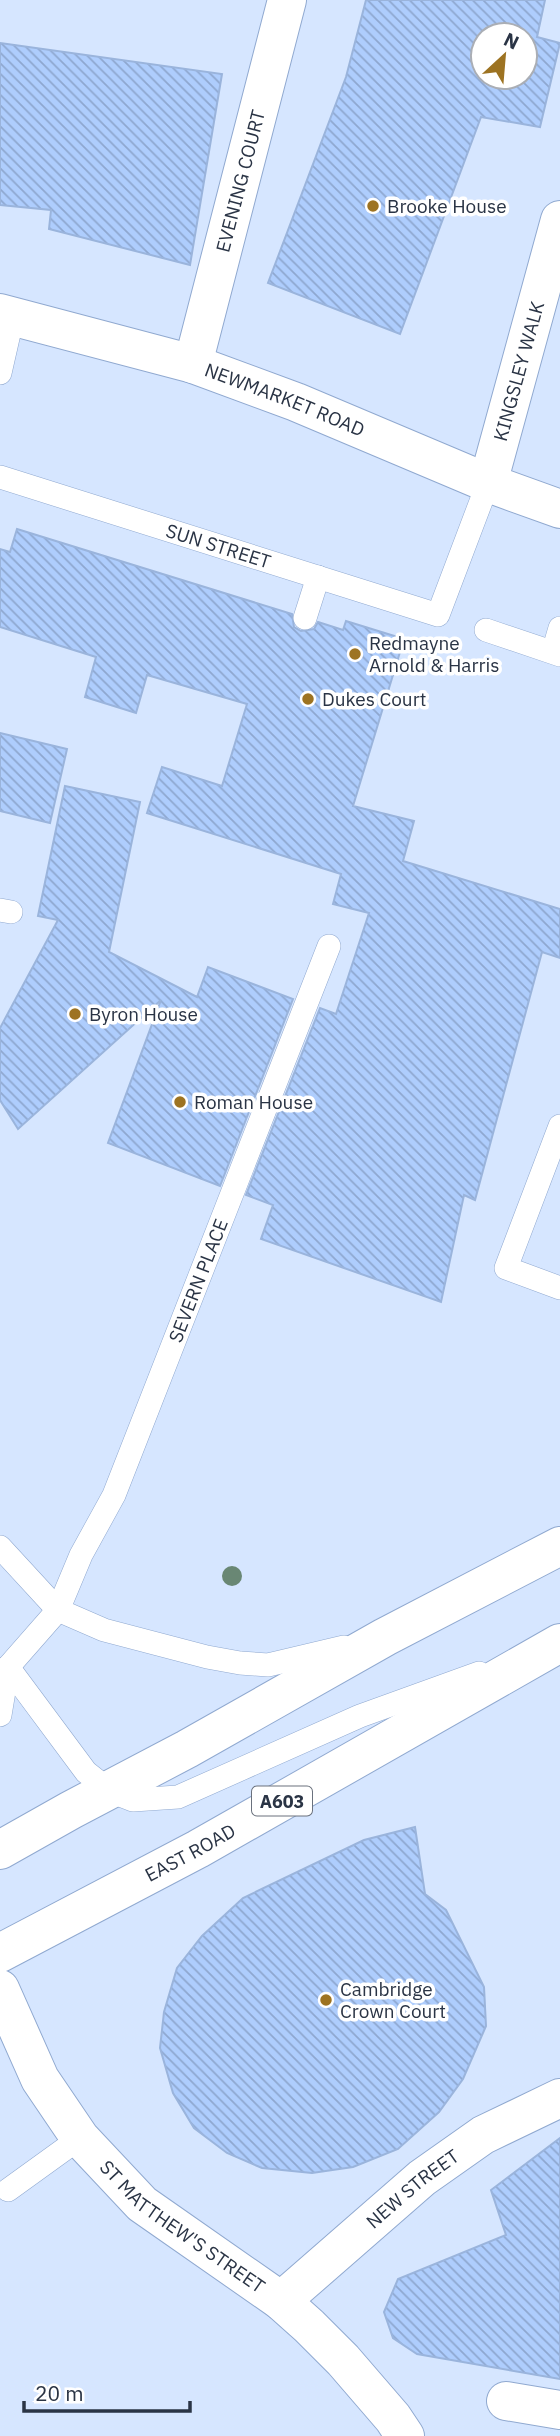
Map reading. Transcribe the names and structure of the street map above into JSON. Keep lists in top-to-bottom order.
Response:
{
  "streets": {
    "street": [
      "EVENING COURT",
      "KINGSLEY WALK",
      "NEWMARKET ROAD",
      "A603",
      "EAST ROAD",
      "NEW STREET",
      "ST MATTHEW'S STREET"
    ],
    "lane": ["SUN STREET", "SEVERN PLACE"]
  },
  "crossings": [
    ["EVENING COURT", "NEWMARKET ROAD"],
    ["KINGSLEY WALK", "NEWMARKET ROAD"],
    ["KINGSLEY WALK", "SUN STREET"],
    ["NEWMARKET ROAD", "SUN STREET"],
    ["NEW STREET", "ST MATTHEW'S STREET"]
  ],
  "places": [
    "Brooke House",
    "Redmayne Arnold & Harris",
    "Dukes Court",
    "Byron House",
    "Roman House",
    "Cambridge Crown Court"
  ],
  "scale_bar": "20 m",
  "north": "top right"
}
